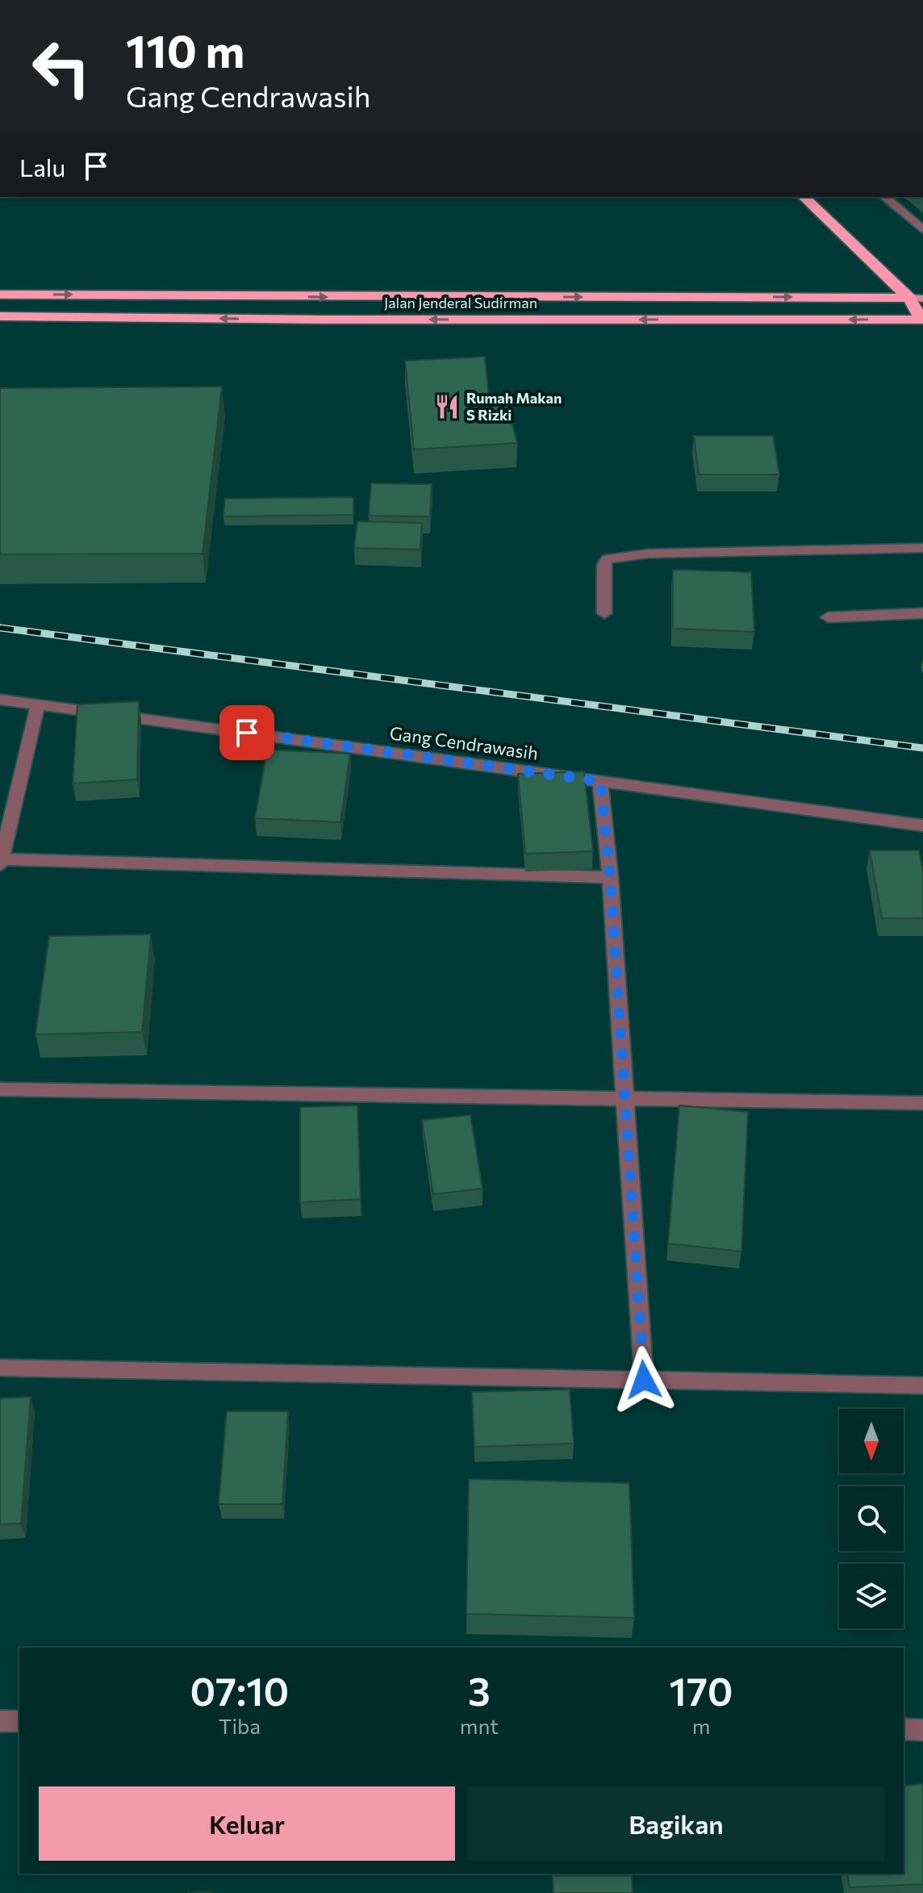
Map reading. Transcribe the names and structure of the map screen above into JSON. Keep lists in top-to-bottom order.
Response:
{
  "streets": {
    "highway": ["Jalan Jenderal Sudirman"],
    "street": ["Gang Cendrawasih"]
  },
  "places": {
    "restaurant": ["Rumah Makan S Rizki"]
  },
  "north": "bottom",
  "page": {
    "turn": ["110 m", "Gang Cendrawasih"],
    "then": "Lalu",
    "eta": [
      "07:10",
      "Tiba",
      "3",
      "mnt",
      "170",
      "m"
    ],
    "buttons": ["Keluar", "Bagikan"]
  }
}
